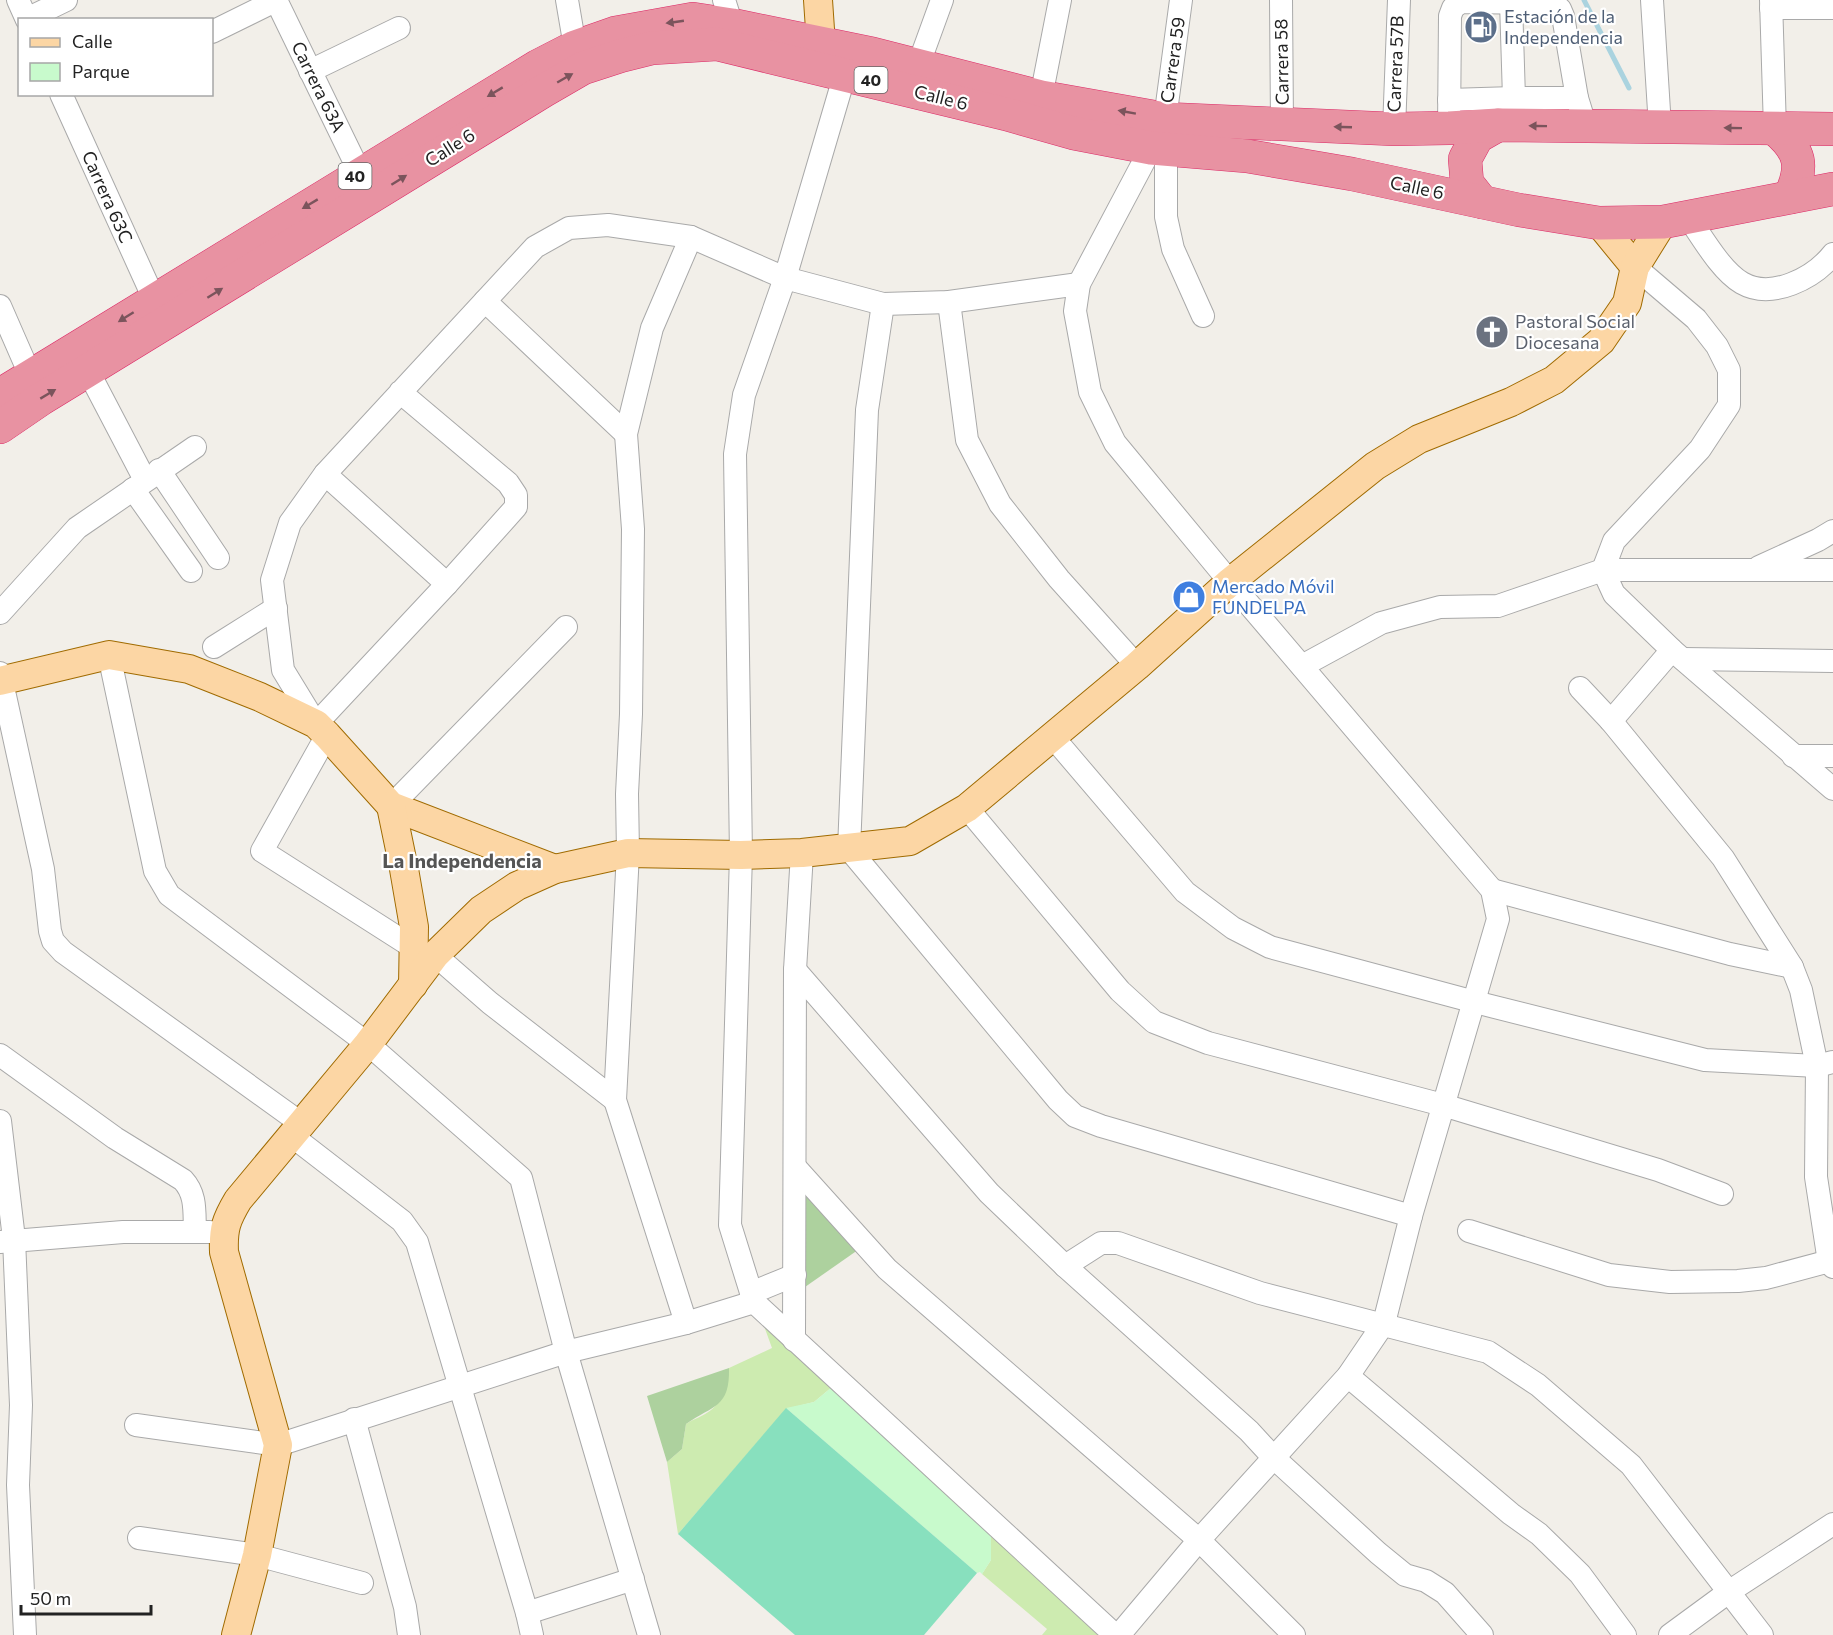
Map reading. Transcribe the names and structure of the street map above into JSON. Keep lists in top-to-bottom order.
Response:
{
  "streets": {
    "highway": ["40", "Calle 6"],
    "street": [
      "Carrera 59",
      "Carrera 58",
      "Carrera 57B",
      "Carrera 63A",
      "Carrera 63C"
    ]
  },
  "crossings": [
    ["Carrera 59", "Calle 6"],
    ["Carrera 58", "Calle 6"],
    ["Carrera 57B", "Calle 6"],
    ["Carrera 63A", "Calle 6"],
    ["Calle 6", "Carrera 63C"]
  ],
  "districts": ["La Independencia"],
  "places": {
    "fuel station": ["Estación de la Independencia"],
    "church": ["Pastoral Social Diocesana"],
    "shop": ["Mercado Móvil FUNDELPA"]
  },
  "legend": ["Calle", "Parque"],
  "scale_bar": "50 m"
}
